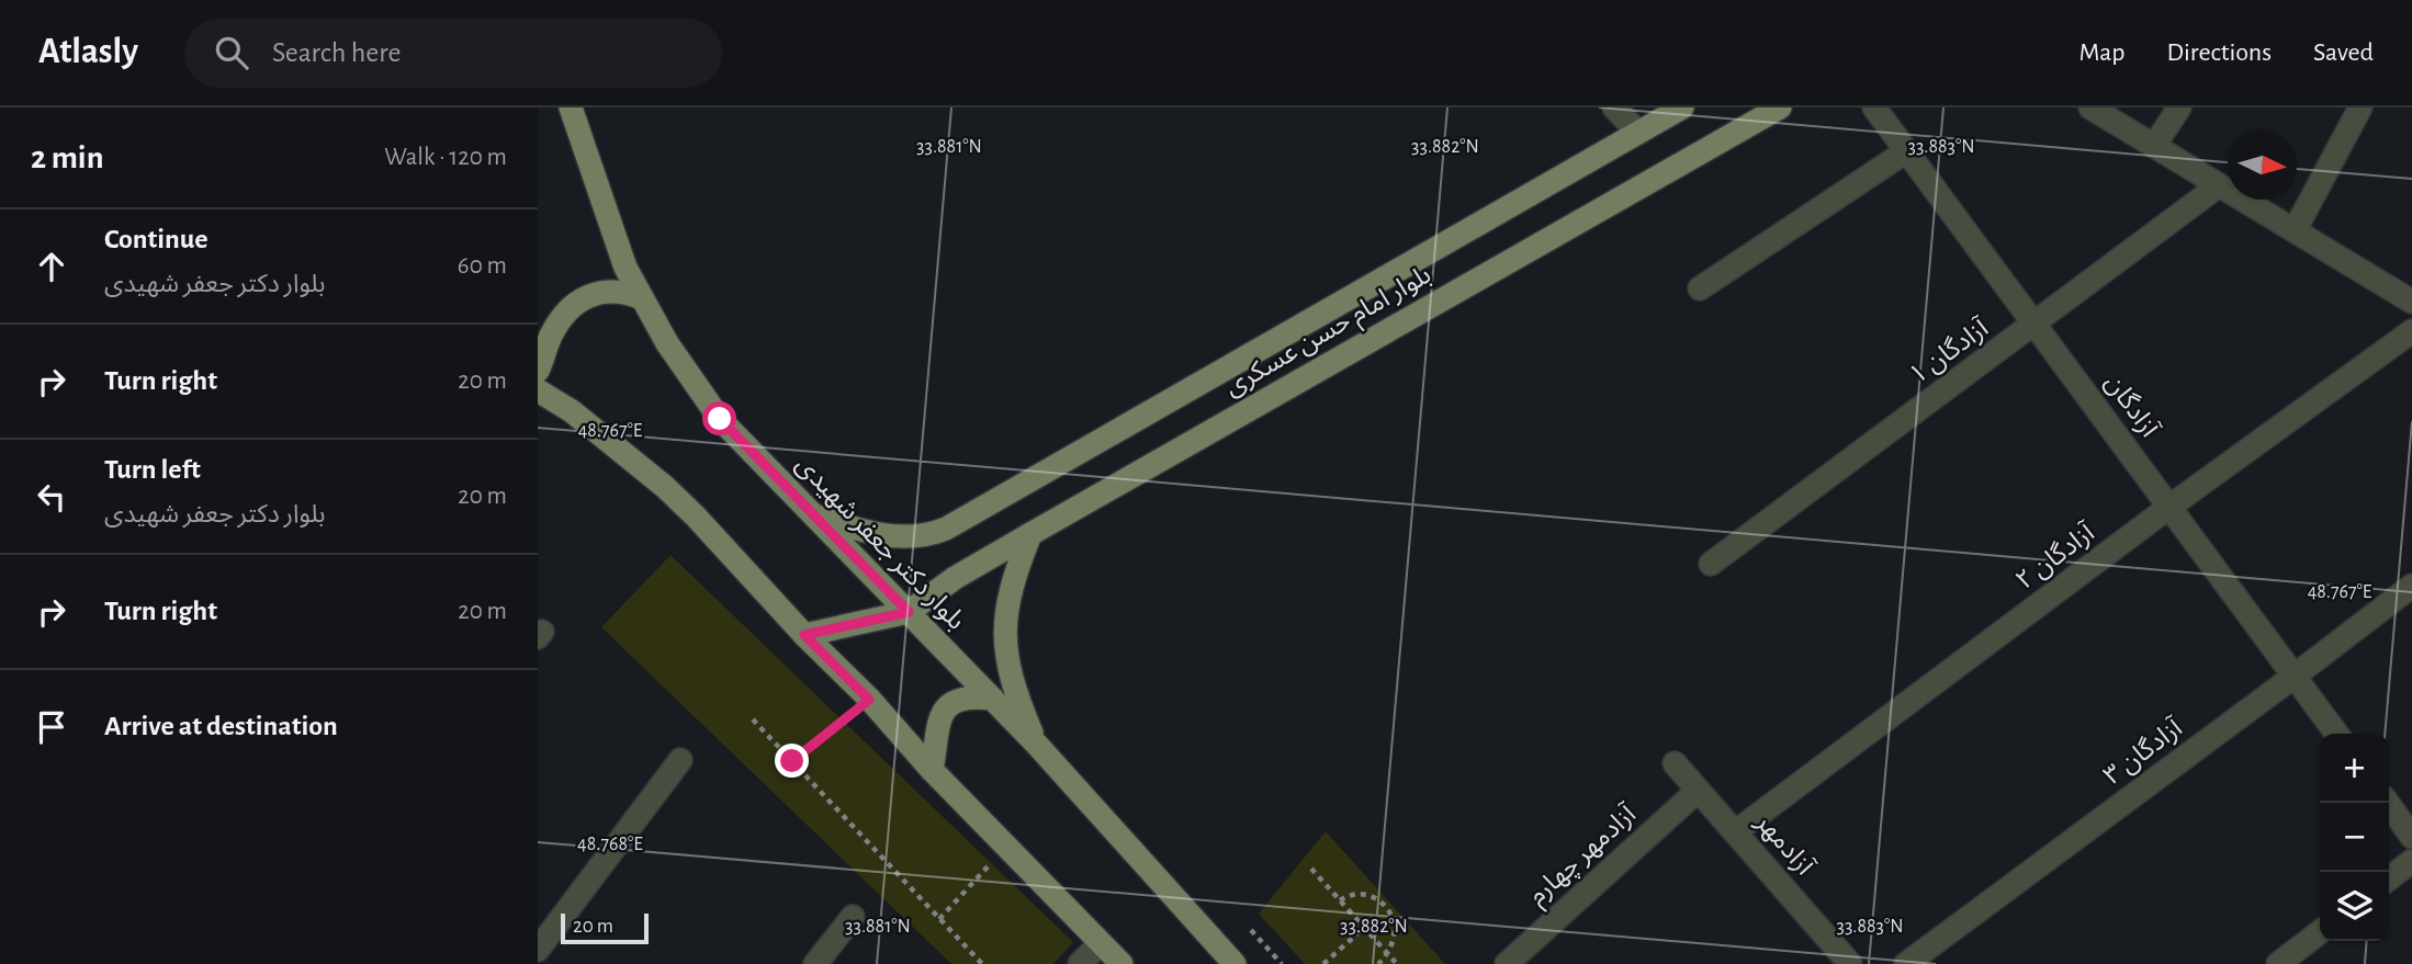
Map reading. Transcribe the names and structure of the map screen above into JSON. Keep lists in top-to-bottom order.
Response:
{
  "streets": {
    "main road": ["بلوار امام حسن عسکری", "بلوار دکتر جعفر شهیدی"],
    "street": [
      "آزادگان ۱",
      "آزادگان",
      "آزادگان ۲",
      "آزادگان ۳",
      "آزادمهر",
      "آزادمهر چهارم"
    ]
  },
  "crossings": [
    ["بلوار امام حسن عسکری", "بلوار دکتر جعفر شهیدی"],
    ["آزادگان ۱", "آزادگان"],
    ["آزادگان", "آزادگان ۲"],
    ["آزادگان", "آزادگان ۳"],
    ["آزادگان ۲", "آزادمهر"],
    ["آزادمهر", "آزادمهر چهارم"]
  ],
  "scale_bar": "20 m",
  "north": "right",
  "page": {
    "header": "Atlasly",
    "search": "Search here",
    "nav": ["Map", "Directions", "Saved"],
    "heading": ["2 min", "Walk · 120 m"],
    "list": [
      ["Continue", "بلوار دکتر جعفر شهیدی", "60 m"],
      ["Turn right", "20 m"],
      ["Turn left", "بلوار دکتر جعفر شهیدی", "20 m"],
      ["Turn right", "20 m"],
      "Arrive at destination"
    ],
    "map_buttons": ["+", "−"],
    "scale": "20 m"
  },
  "coordinates": [
    "33.881°N",
    "33.882°N",
    "33.883°N",
    "48.767°E",
    "48.768°E"
  ]
}
